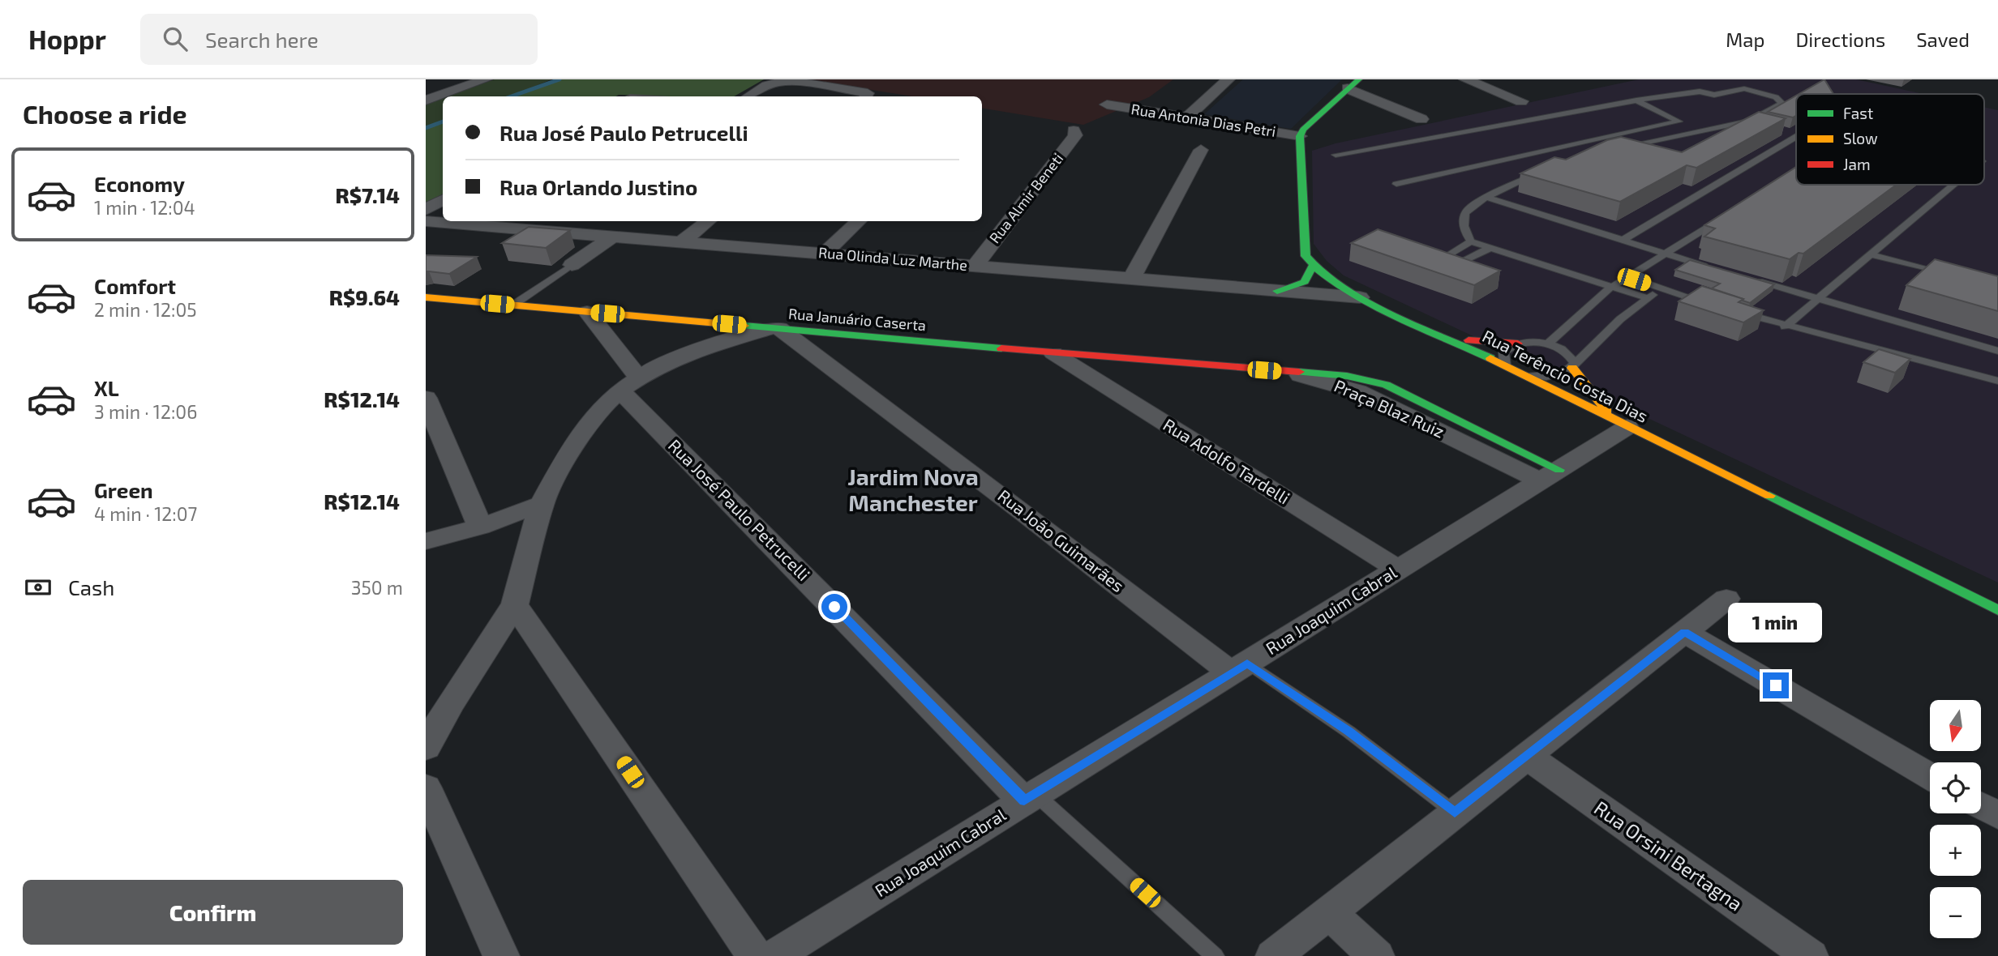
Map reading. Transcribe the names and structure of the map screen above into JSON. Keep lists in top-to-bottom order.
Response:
{
  "streets": {
    "street": [
      "Rua Antonia Dias Petri",
      "Rua Almir Beneti",
      "Rua Olinda Luz Marthe",
      "Rua Januário Caserta",
      "Rua Terêncio Costa Dias",
      "Praça Blaz Ruiz",
      "Rua Adolfo Tardelli",
      "Rua José Paulo Petrucelli",
      "Rua João Guimarães",
      "Rua Joaquim Cabral",
      "Rua Orsini Bertagna"
    ]
  },
  "crossings": [
    ["Rua Almir Beneti", "Rua Olinda Luz Marthe"],
    ["Rua Olinda Luz Marthe", "Rua Terêncio Costa Dias"],
    ["Rua Januário Caserta", "Praça Blaz Ruiz"],
    ["Rua Januário Caserta", "Rua Adolfo Tardelli"],
    ["Rua Januário Caserta", "Rua José Paulo Petrucelli"],
    ["Rua Januário Caserta", "Rua João Guimarães"],
    ["Rua Terêncio Costa Dias", "Rua Joaquim Cabral"],
    ["Praça Blaz Ruiz", "Rua Joaquim Cabral"],
    ["Rua Adolfo Tardelli", "Rua Joaquim Cabral"],
    ["Rua José Paulo Petrucelli", "Rua Joaquim Cabral"],
    ["Rua João Guimarães", "Rua Joaquim Cabral"]
  ],
  "districts": ["Jardim Nova Manchester"],
  "legend": ["Fast", "Slow", "Jam"],
  "north": "bottom",
  "page": {
    "header": "Hoppr",
    "search": "Search here",
    "nav": ["Map", "Directions", "Saved"],
    "heading": "Choose a ride",
    "banner": ["Rua José Paulo Petrucelli", "Rua Orlando Justino"],
    "list": [
      {
        "name": "Economy",
        "note": "1 min · 12:04",
        "value": "R$7.14"
      },
      {
        "name": "Comfort",
        "note": "2 min · 12:05",
        "value": "R$9.64"
      },
      {
        "name": "XL",
        "note": "3 min · 12:06",
        "value": "R$12.14"
      },
      {
        "name": "Green",
        "note": "4 min · 12:07",
        "value": "R$12.14"
      }
    ],
    "pay": ["Cash", "350 m"],
    "bubble": "1 min",
    "map_buttons": ["+", "−"],
    "buttons": "Confirm"
  }
}
